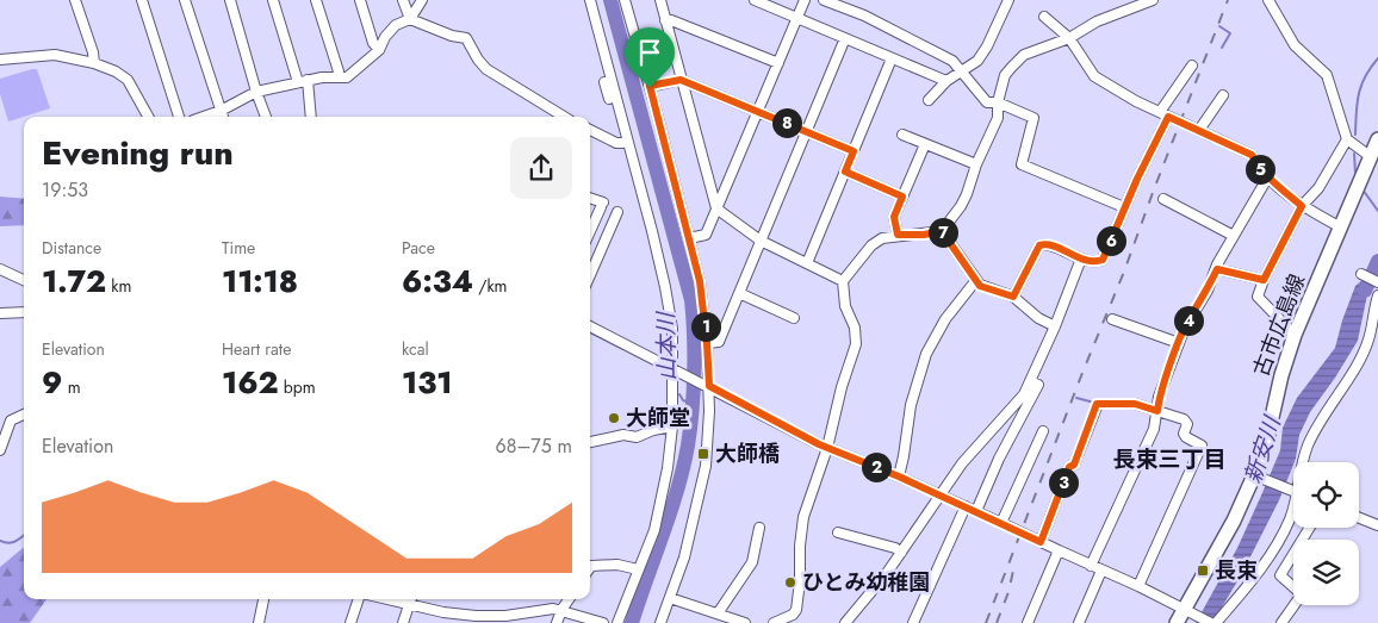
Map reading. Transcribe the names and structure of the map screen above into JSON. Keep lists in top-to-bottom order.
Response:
{
  "streets": {
    "main road": ["古市広島線"]
  },
  "districts": ["長束三丁目"],
  "water": ["山本川", "新安川"],
  "places": {
    "other": ["大師堂", "ひとみ幼稚園"],
    "transit": ["大師橋", "長束"]
  },
  "page": {
    "pins": [
      "8",
      "5",
      "7",
      "6",
      "4",
      "1",
      "2",
      "3"
    ],
    "heading": ["Evening run", "19:53"],
    "stats": [
      ["Distance", "1.72 km"],
      ["Time", "11:18"],
      ["Pace", "6:34 /km"],
      ["Elevation", "9 m"],
      ["Heart rate", "162 bpm"],
      ["kcal", "131"]
    ],
    "chart": ["Elevation", "68–75 m"]
  }
}
